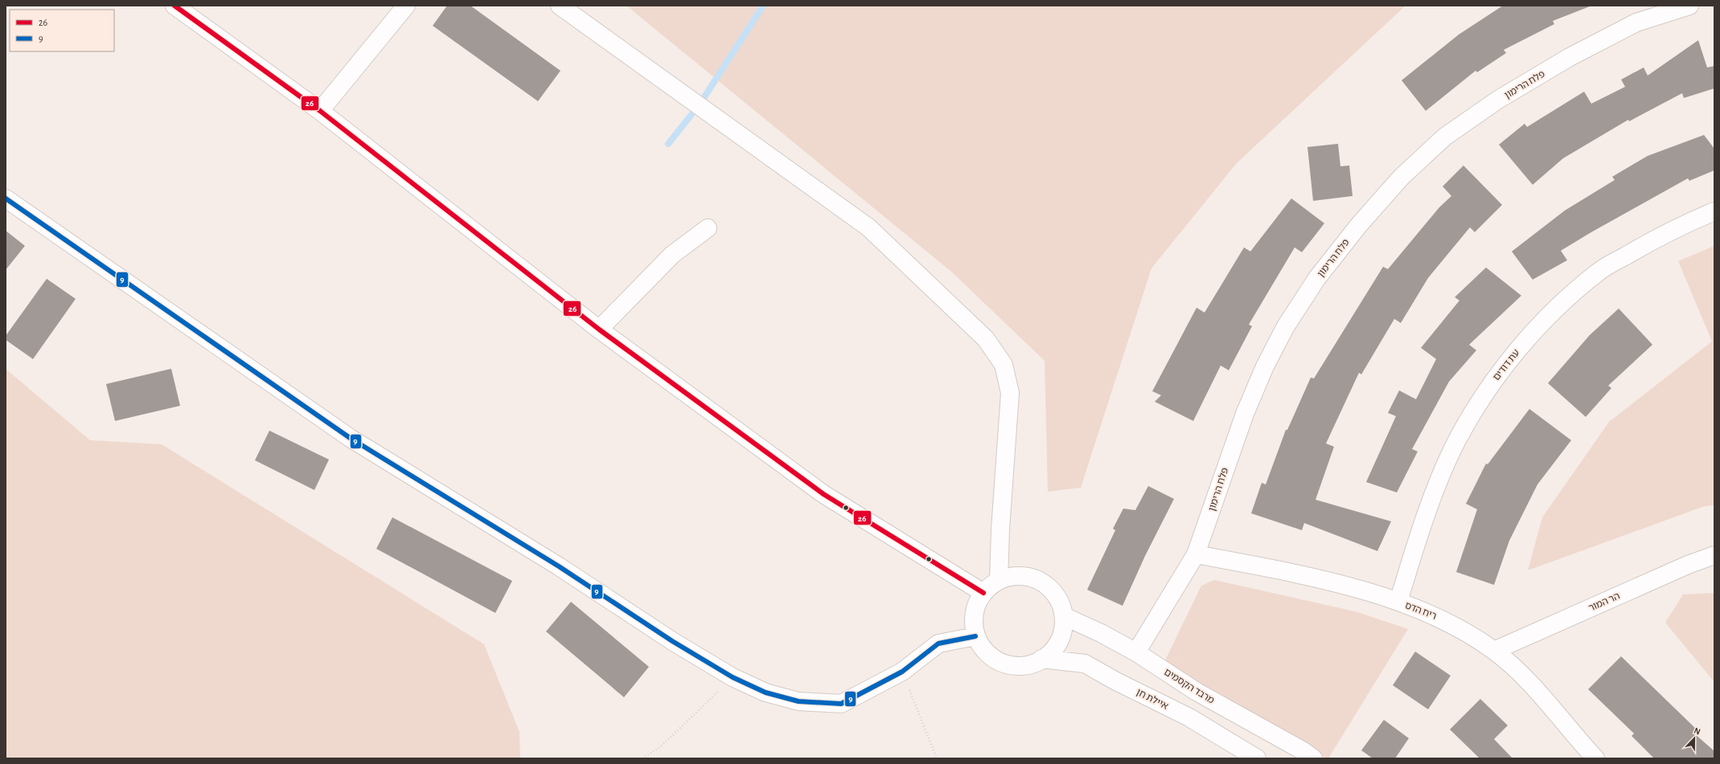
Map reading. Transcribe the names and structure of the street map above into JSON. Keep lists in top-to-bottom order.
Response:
{
  "streets": {
    "street": [
      "פלח הרימון",
      "עת דודים",
      "הר המור",
      "ריח הדס",
      "מרבד הקסמים",
      "איילת חן"
    ]
  },
  "crossings": [
    ["פלח הרימון", "ריח הדס"],
    ["פלח הרימון", "מרבד הקסמים"],
    ["עת דודים", "ריח הדס"],
    ["הר המור", "ריח הדס"],
    ["מרבד הקסמים", "איילת חן"]
  ],
  "lines": ["transit line 26", "transit line 9"],
  "legend": ["26", "9"],
  "north": "top"
}
